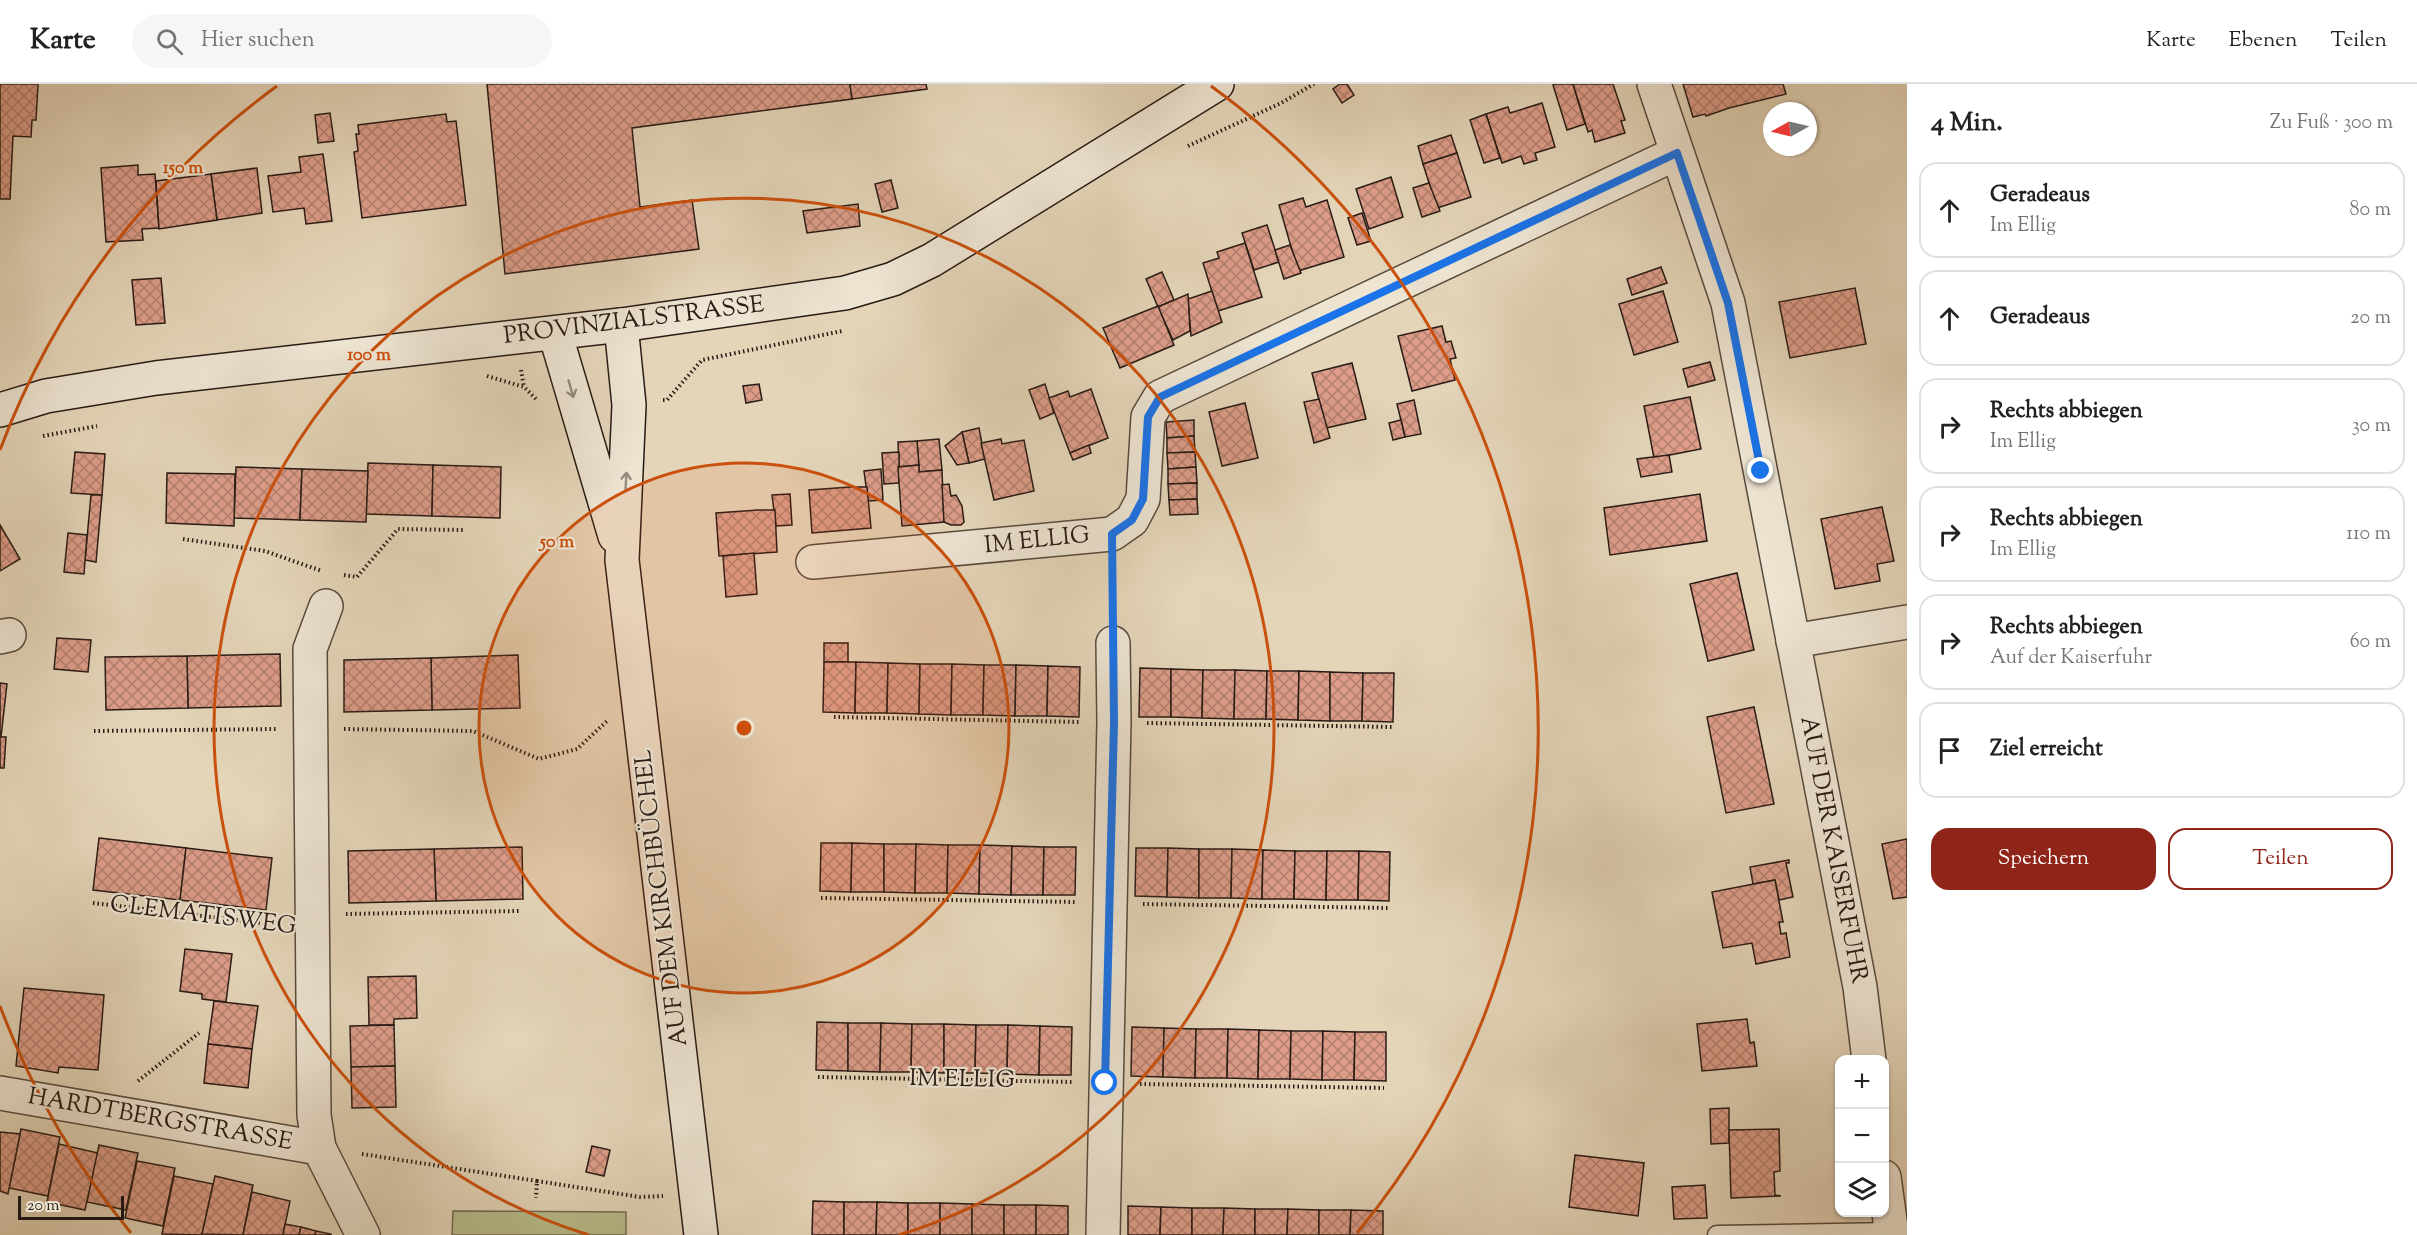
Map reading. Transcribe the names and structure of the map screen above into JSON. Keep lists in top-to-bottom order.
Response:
{
  "streets": {
    "street": [
      "PROVINZIALSTRASSE",
      "IM ELLIG",
      "AUF DER KAISERFUHR",
      "AUF DEM KIRCHBÜCHEL",
      "CLEMATISWEG",
      "HARDTBERGSTRASSE"
    ]
  },
  "crossings": [
    ["PROVINZIALSTRASSE", "AUF DEM KIRCHBÜCHEL"],
    ["IM ELLIG", "AUF DER KAISERFUHR"],
    ["CLEMATISWEG", "HARDTBERGSTRASSE"]
  ],
  "scale_bar": "20 m",
  "north": "left",
  "page": {
    "header": "Karte",
    "search": "Hier suchen",
    "nav": ["Karte", "Ebenen", "Teilen"],
    "heading": ["4 Min.", "Zu Fuß · 300 m"],
    "list": [
      ["Geradeaus", "Im Ellig", "80 m"],
      ["Geradeaus", "20 m"],
      ["Rechts abbiegen", "Im Ellig", "30 m"],
      ["Rechts abbiegen", "Im Ellig", "110 m"],
      ["Rechts abbiegen", "Auf der Kaiserfuhr", "60 m"],
      "Ziel erreicht"
    ],
    "buttons": ["Speichern", "Teilen"],
    "map_buttons": ["+", "−"],
    "scale": "20 m"
  },
  "rings": ["150 m", "100 m", "50 m"]
}
